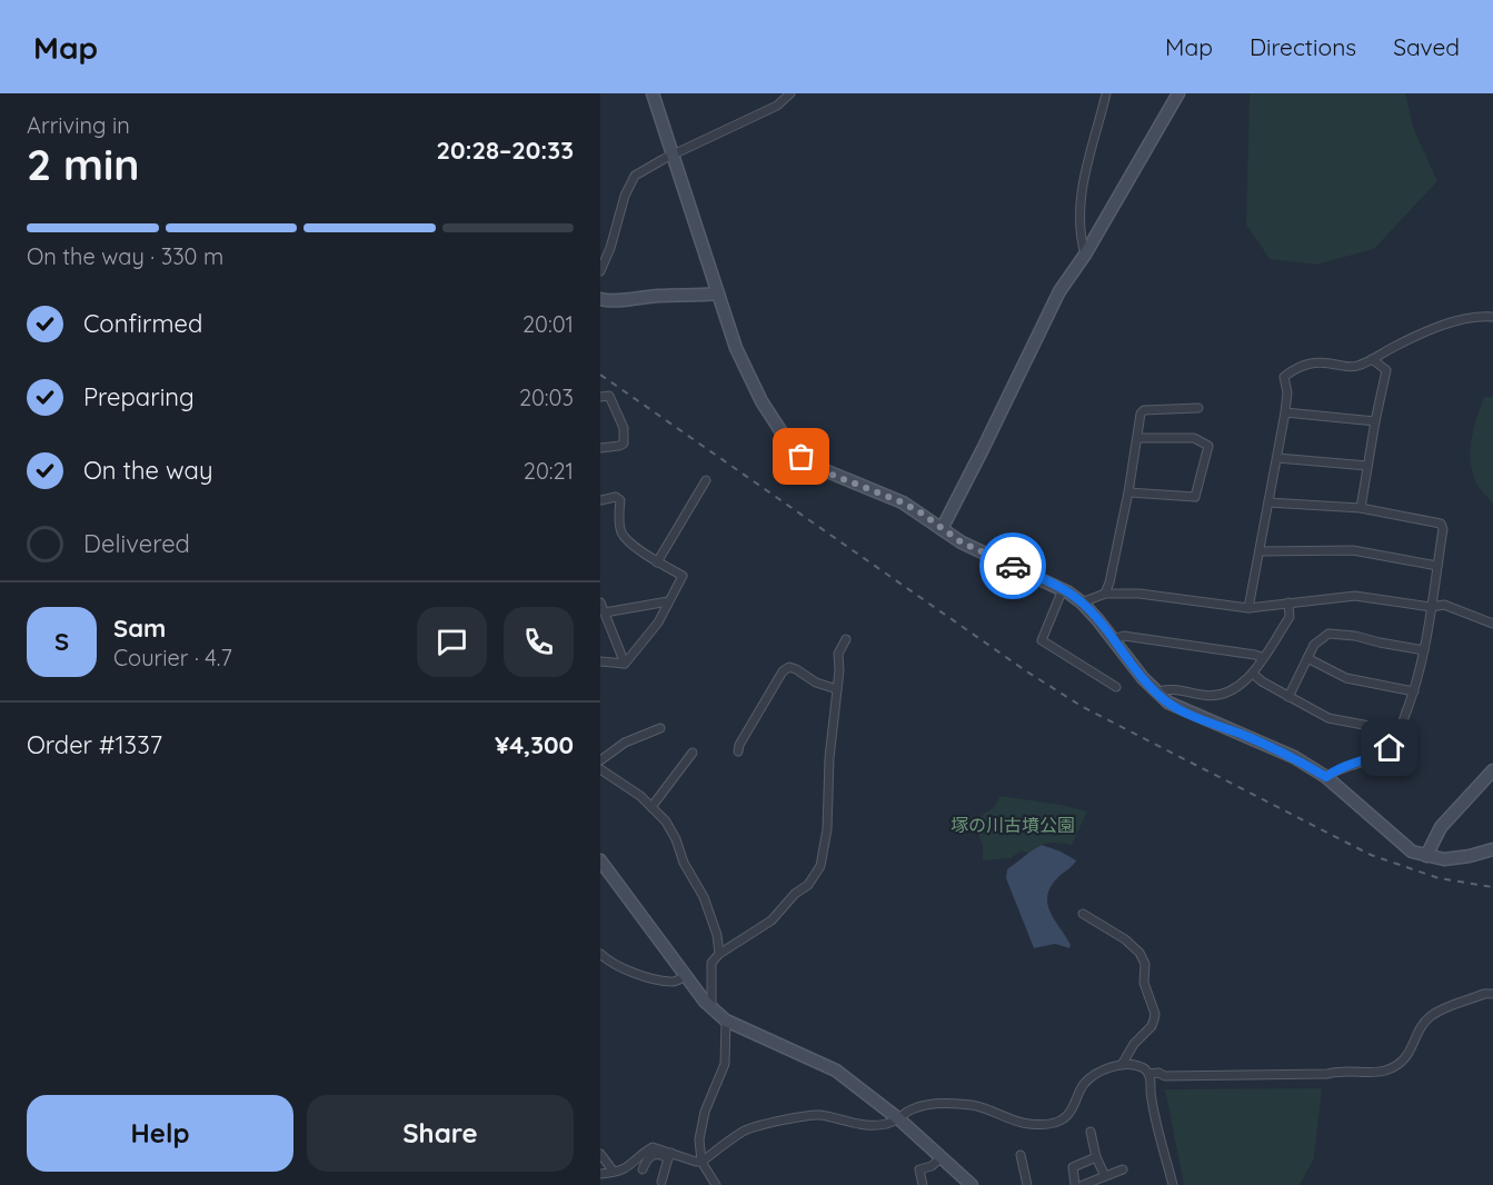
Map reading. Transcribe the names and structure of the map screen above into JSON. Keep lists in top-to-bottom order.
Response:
{
  "parks": ["塚の川古墳公園"],
  "page": {
    "header": "Map",
    "nav": ["Map", "Directions", "Saved"],
    "heading": ["2 min", "Arriving in", "20:28–20:33"],
    "panel": [
      "Sam",
      "Courier · 4.7",
      "Order #1337",
      "¥4,300"
    ],
    "bar": "On the way · 330 m",
    "list": [
      ["Confirmed", "20:01"],
      ["Preparing", "20:03"],
      ["On the way", "20:21"],
      "Delivered"
    ],
    "round": "S",
    "buttons": ["Help", "Share"]
  }
}
